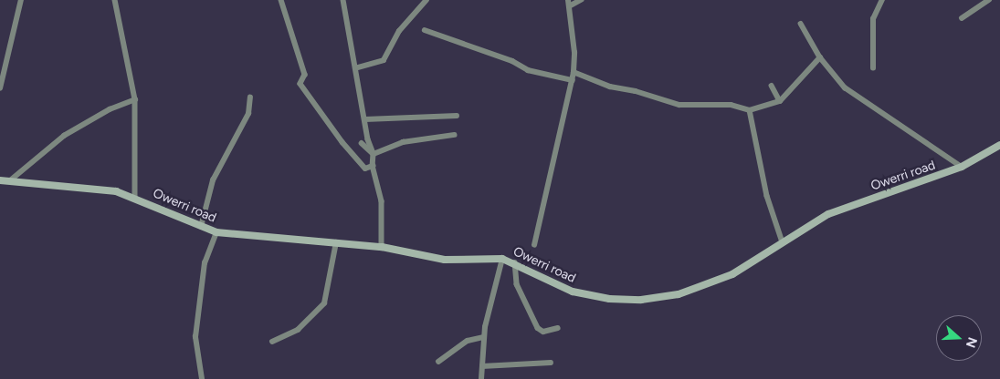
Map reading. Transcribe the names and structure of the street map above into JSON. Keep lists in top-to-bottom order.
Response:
{
  "streets": {
    "main road": ["Owerri road"]
  },
  "north": "right"
}
